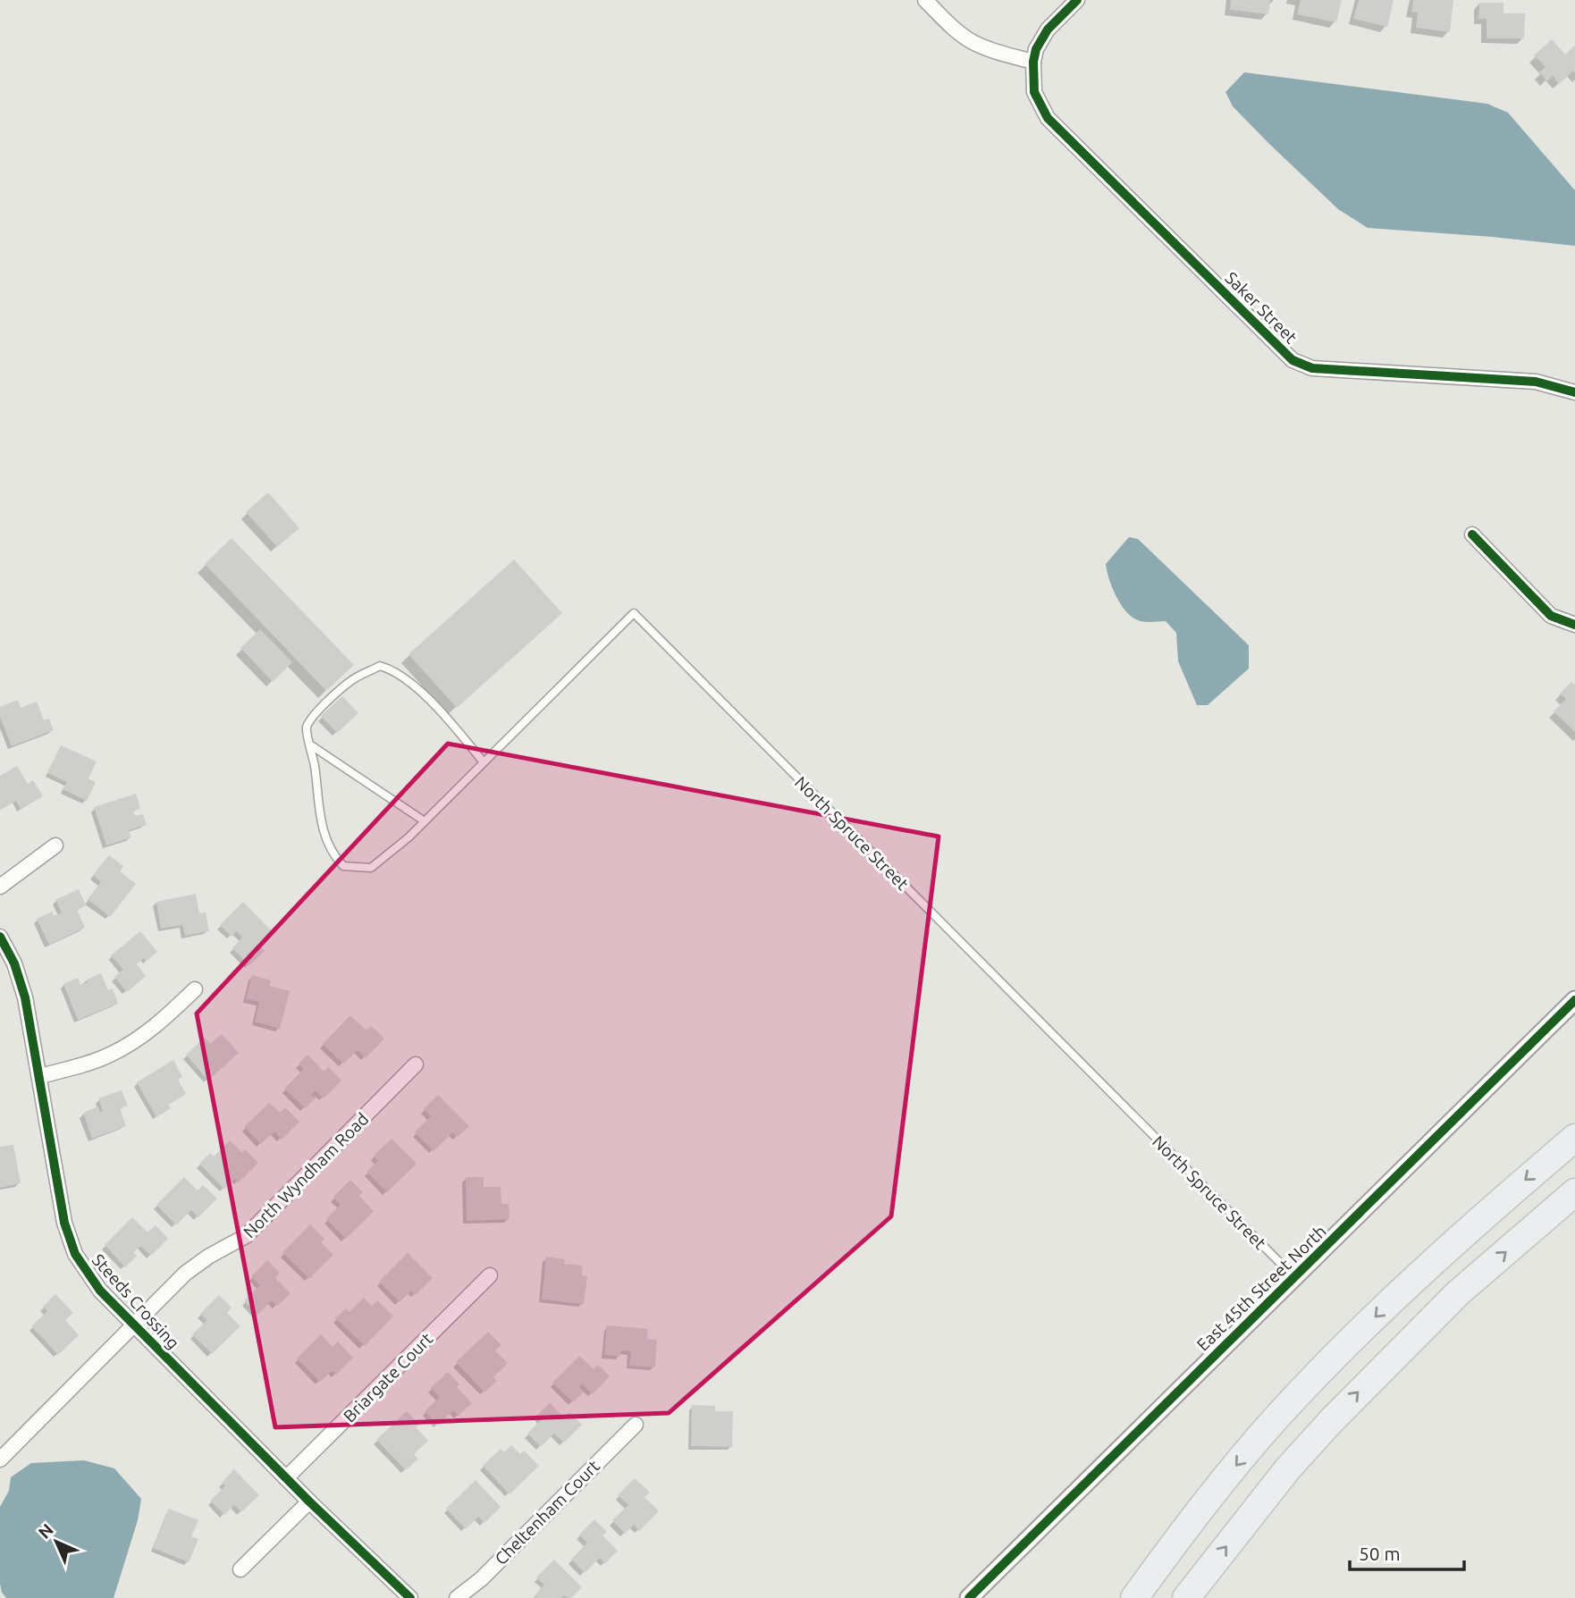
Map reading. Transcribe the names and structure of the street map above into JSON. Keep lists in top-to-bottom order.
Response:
{
  "streets": {
    "street": [
      "Saker Street",
      "North Wyndham Road",
      "East 45th Street North",
      "Steeds Crossing",
      "Briargate Court",
      "Cheltenham Court"
    ],
    "lane": ["North Spruce Street"]
  },
  "crossings": [
    ["North Spruce Street", "East 45th Street North"],
    ["North Wyndham Road", "Steeds Crossing"],
    ["Steeds Crossing", "Briargate Court"]
  ],
  "scale_bar": "50 m",
  "north": "top left"
}
